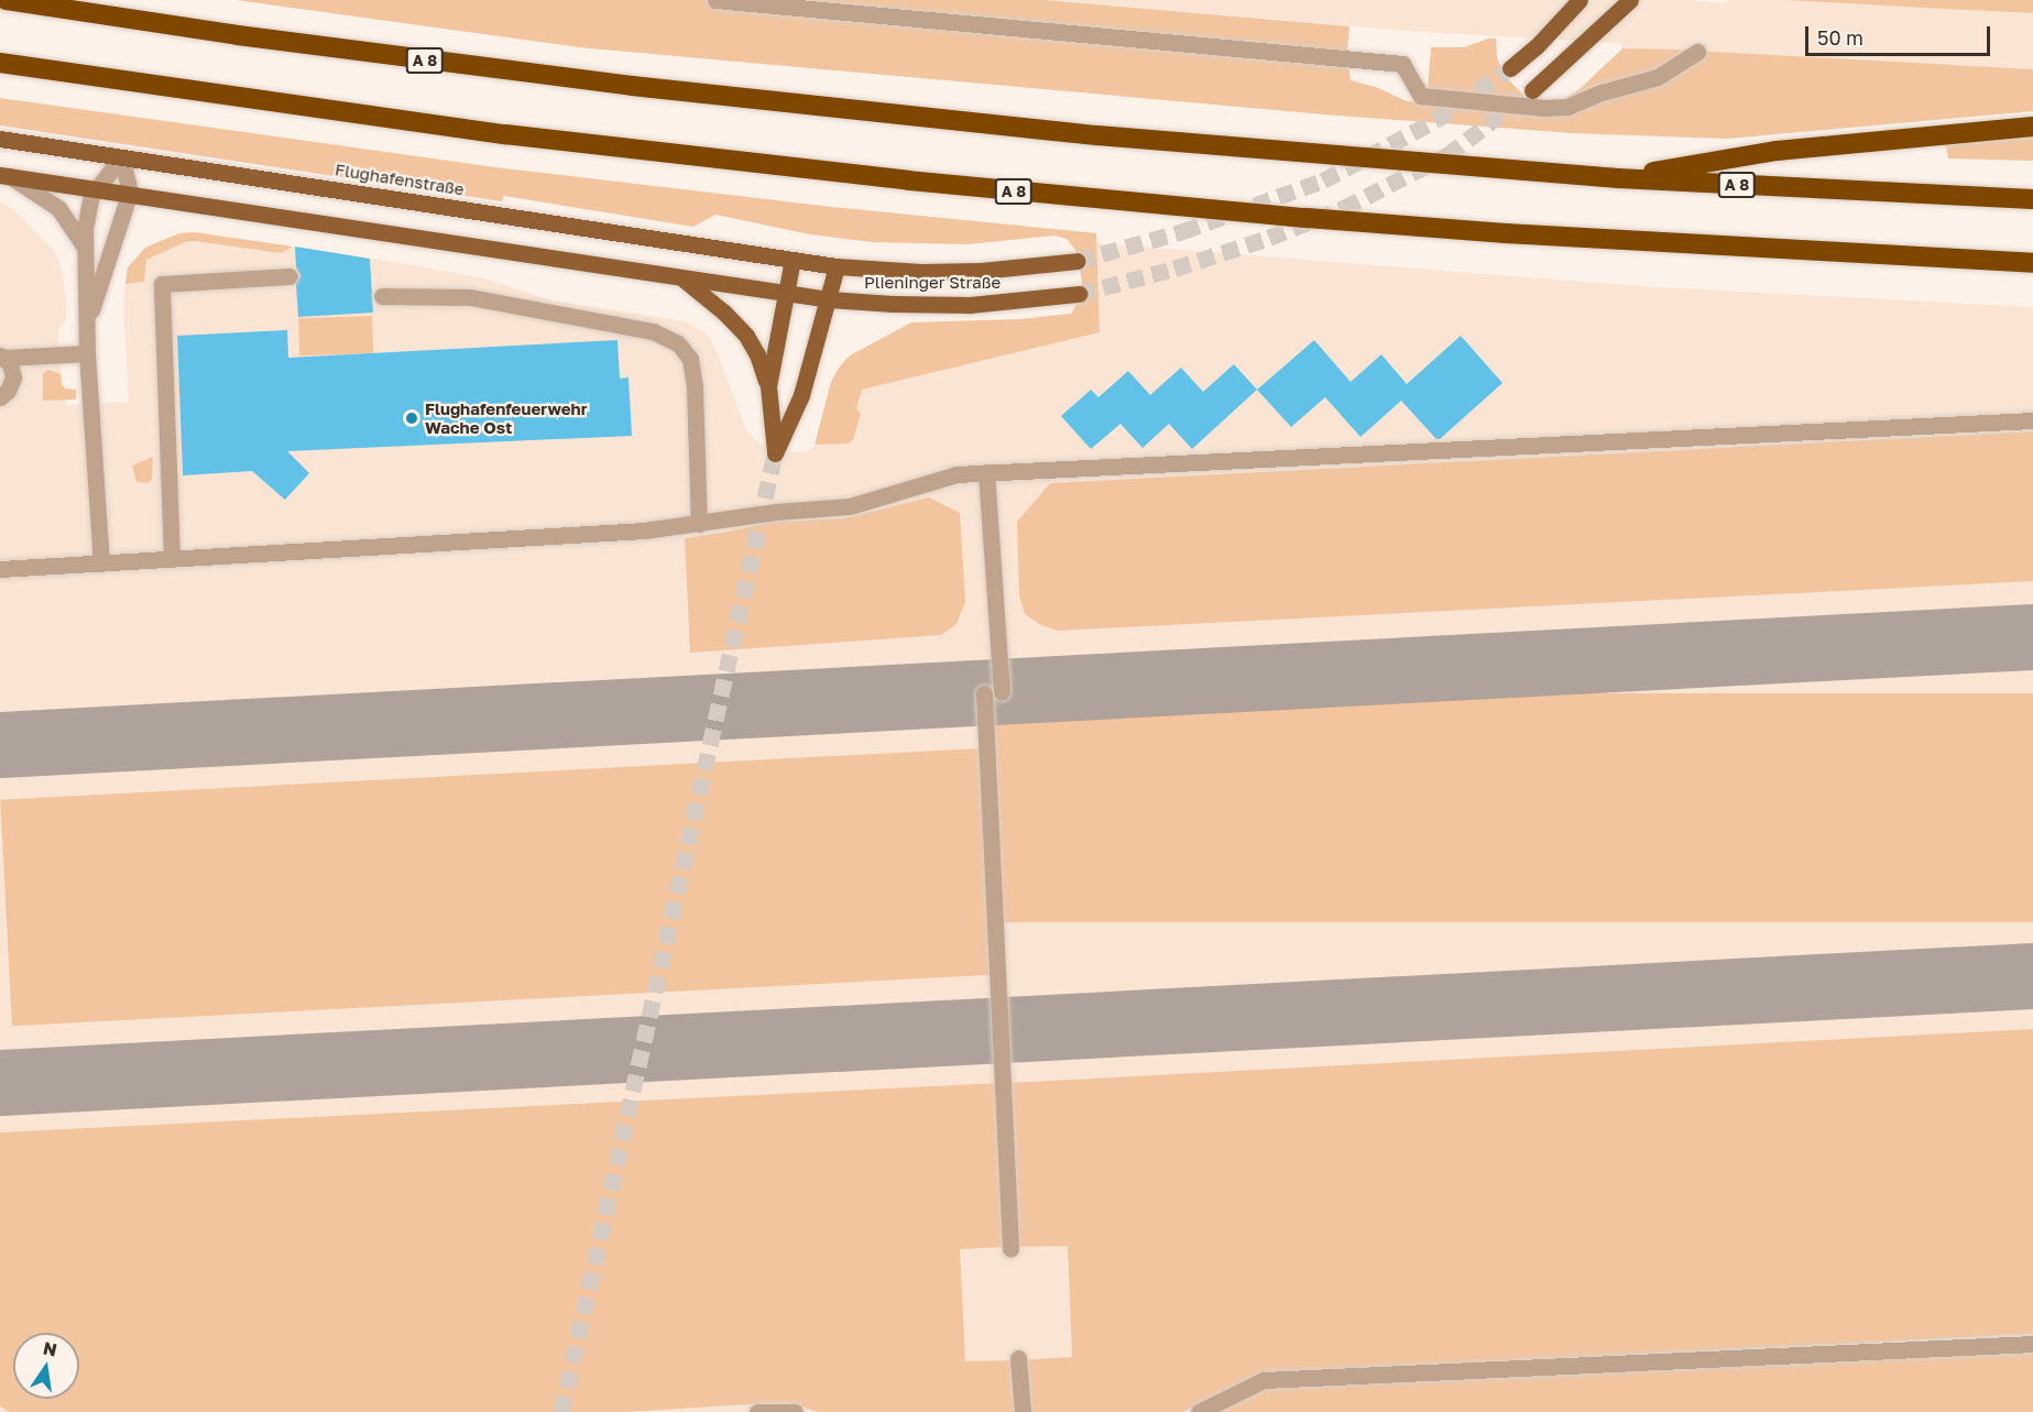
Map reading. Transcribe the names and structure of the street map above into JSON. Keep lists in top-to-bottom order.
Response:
{
  "streets": {
    "highway": ["A 8"],
    "main road": ["Flughafenstraße", "Plieninger Straße"]
  },
  "crossings": [
    ["Flughafenstraße", "Plieninger Straße"]
  ],
  "places": ["Flughafenfeuerwehr Wache Ost"],
  "scale_bar": "50 m",
  "north": "top"
}
